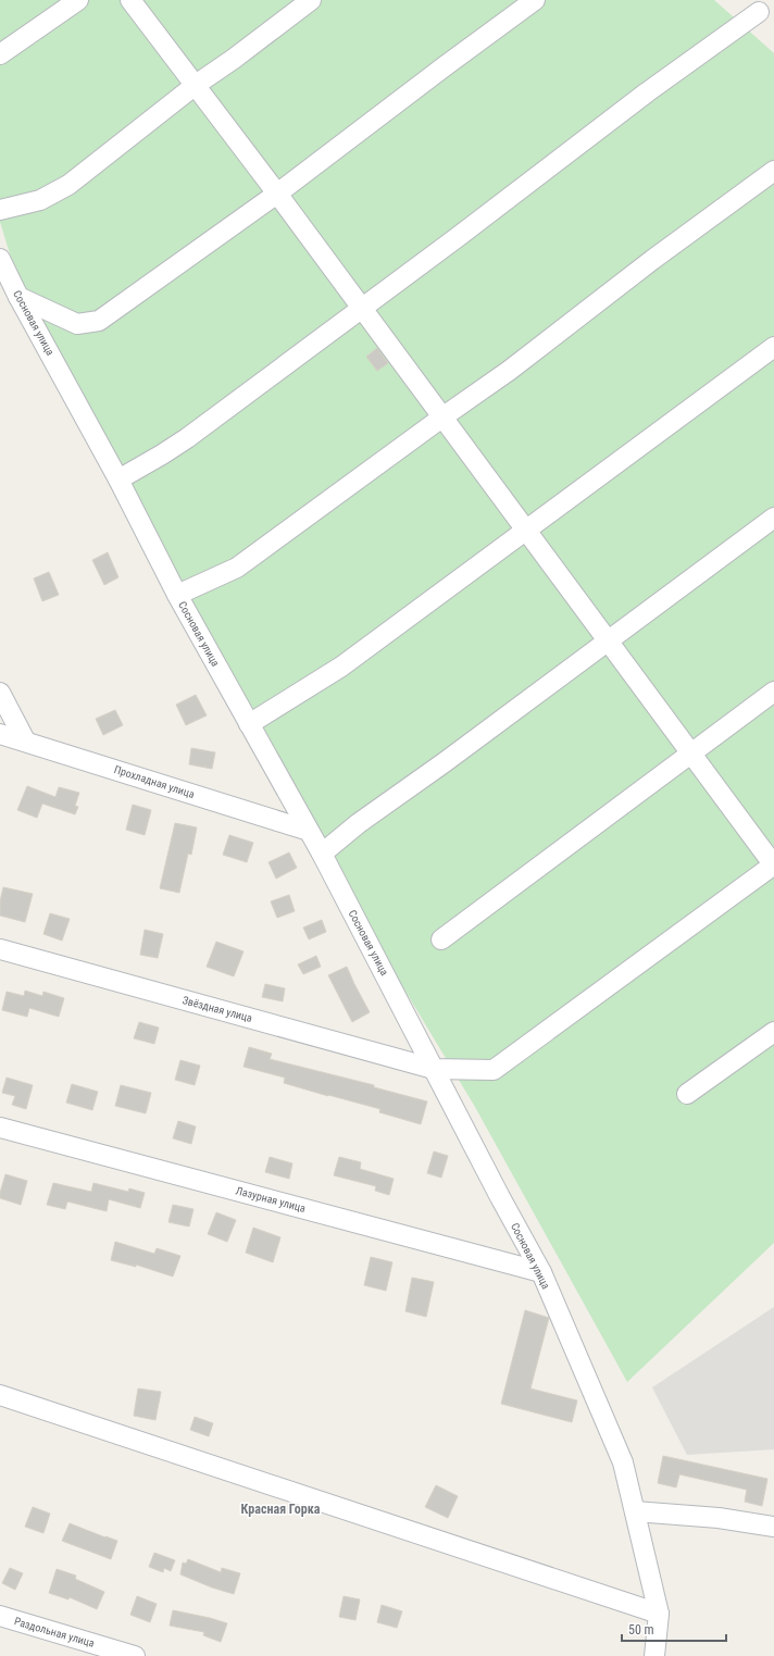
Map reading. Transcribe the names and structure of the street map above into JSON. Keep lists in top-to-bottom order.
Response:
{
  "streets": {
    "street": [
      "Сосновая улица",
      "Прохладная улица",
      "Звёздная улица",
      "Лазурная улица",
      "Раздольная улица"
    ]
  },
  "crossings": [
    ["Сосновая улица", "Прохладная улица"],
    ["Сосновая улица", "Звёздная улица"],
    ["Сосновая улица", "Лазурная улица"]
  ],
  "districts": ["Красная Горка"],
  "scale_bar": "50 m"
}
